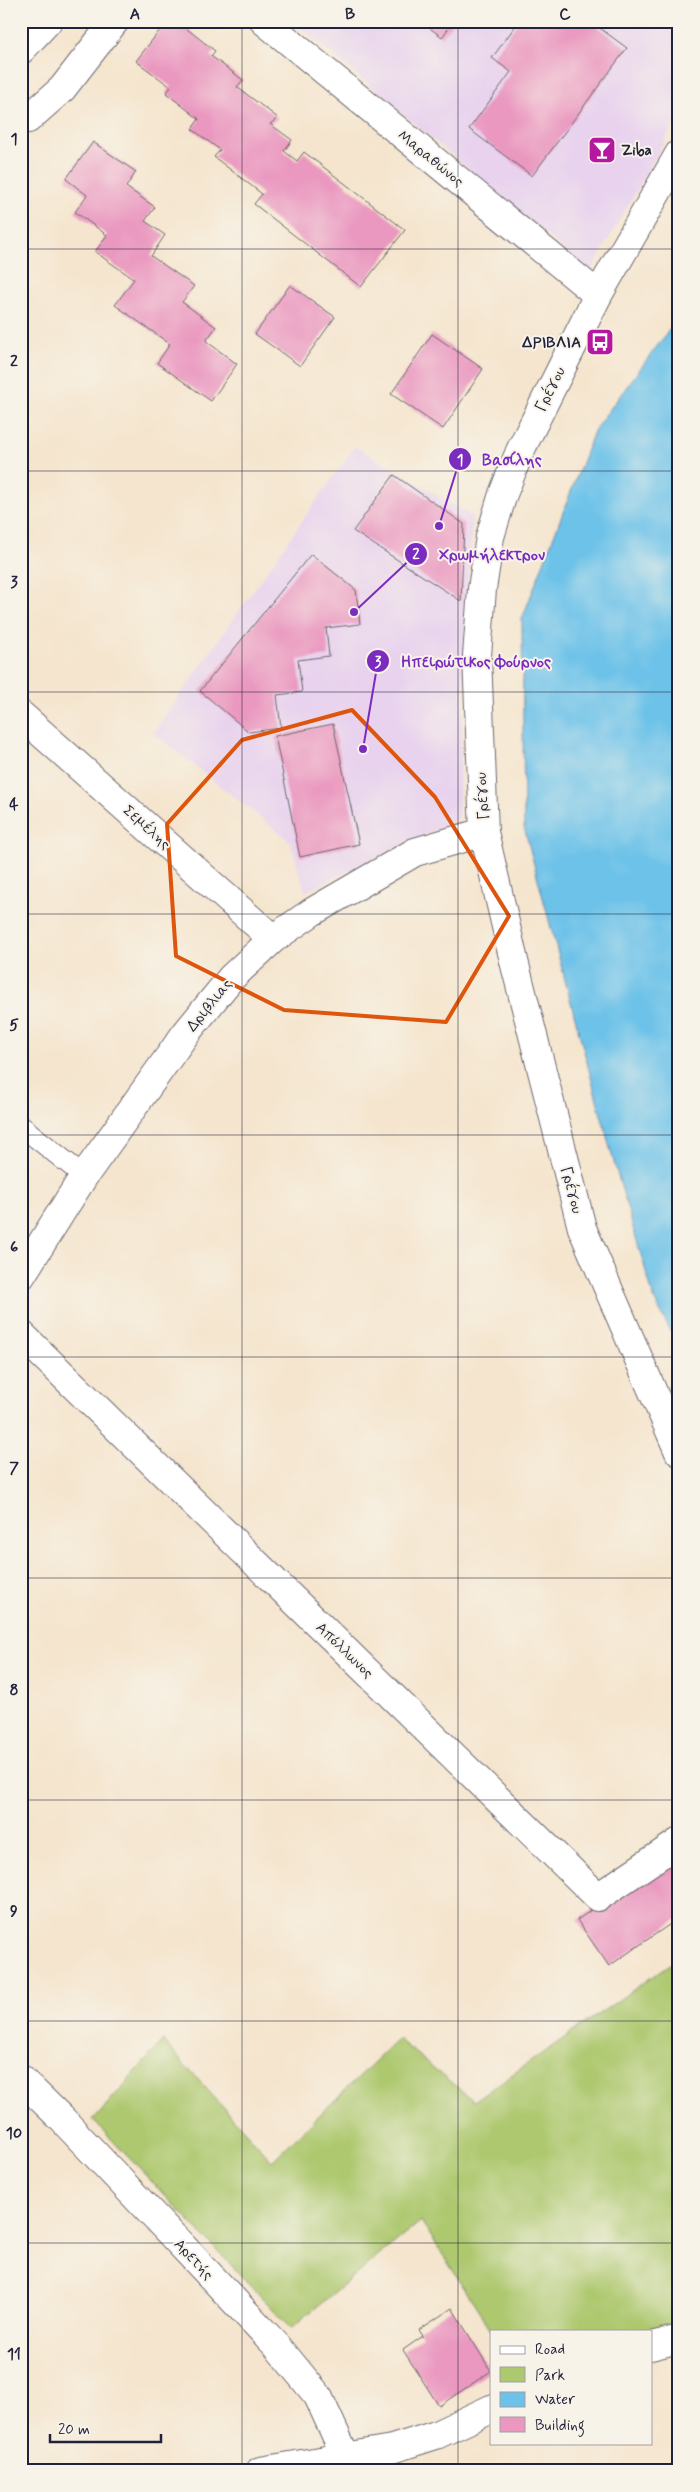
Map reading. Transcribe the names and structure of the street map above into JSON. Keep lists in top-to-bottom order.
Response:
{
  "streets": {
    "street": [
      "Μαραθώνος",
      "Γρέγου",
      "Σεμέλης",
      "Δριβλιας",
      "Απόλλωνος",
      "Αρετής"
    ]
  },
  "crossings": [
    ["Μαραθώνος", "Γρέγου"],
    ["Γρέγου", "Δριβλιας"],
    ["Σεμέλης", "Δριβλιας"]
  ],
  "places": {
    "bar": ["Ziba"],
    "bus stop": ["ΔΡΙΒΛΙΑ"],
    "other": ["Βασίλης", "Χρωμήλεκτρον", "Ηπειρώτικος Φούρνος"]
  },
  "legend": [
    "Road",
    "Park",
    "Water",
    "Building"
  ],
  "scale_bar": "20 m",
  "grid": {
    "columns": ["A", "B", "C"],
    "rows": [
      "1",
      "2",
      "3",
      "4",
      "5",
      "6",
      "7",
      "8",
      "9",
      "10",
      "11"
    ]
  }
}
